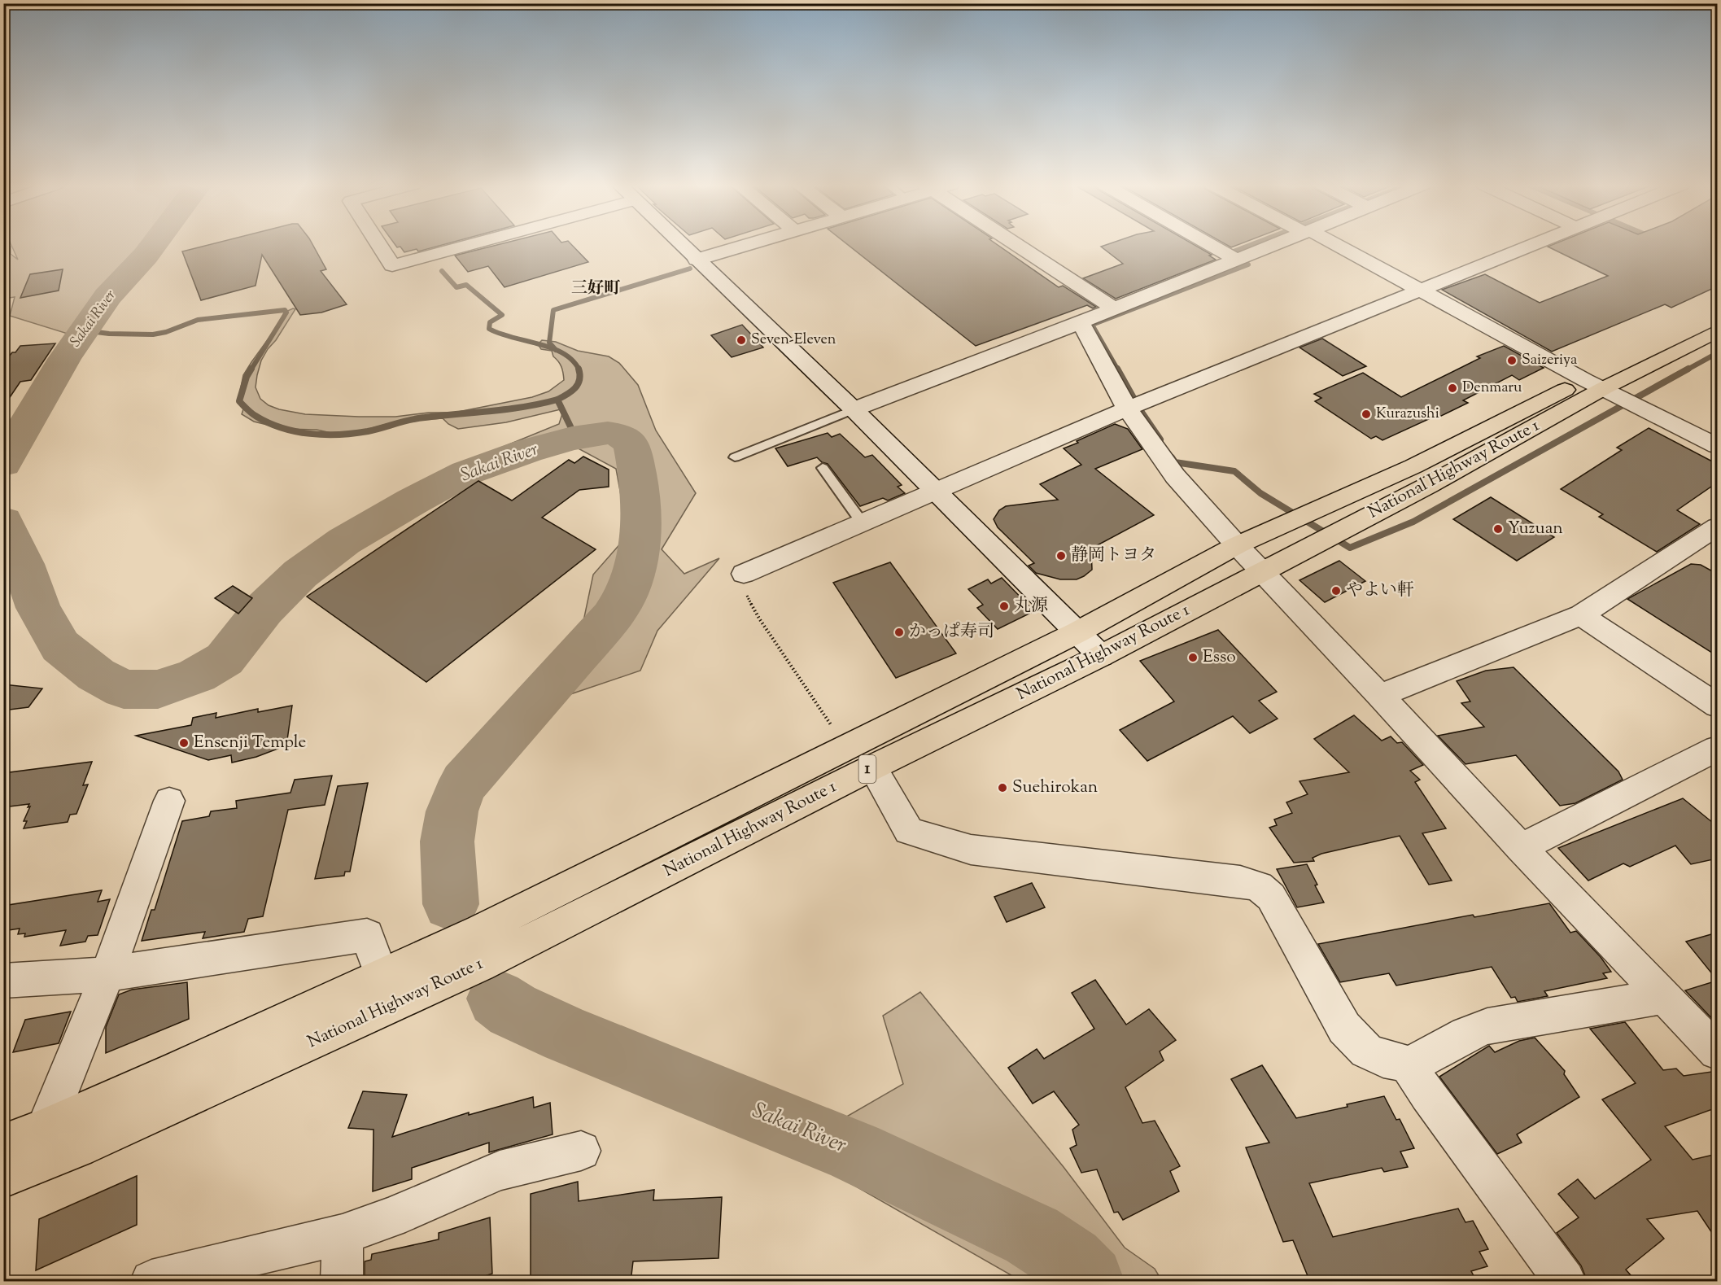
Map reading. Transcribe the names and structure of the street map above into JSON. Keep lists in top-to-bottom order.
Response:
{
  "streets": {
    "highway": ["National Highway Route 1", "1"]
  },
  "districts": ["三好町"],
  "water": ["Sakai River"],
  "places": [
    "Seven-Eleven",
    "Saizeriya",
    "Denmaru",
    "Kurazushi",
    "Yuzuan",
    "静岡トヨタ",
    "やよい軒",
    "丸源",
    "かっぱ寿司",
    "Esso",
    "Ensenji Temple",
    "Suehirokan"
  ]
}
